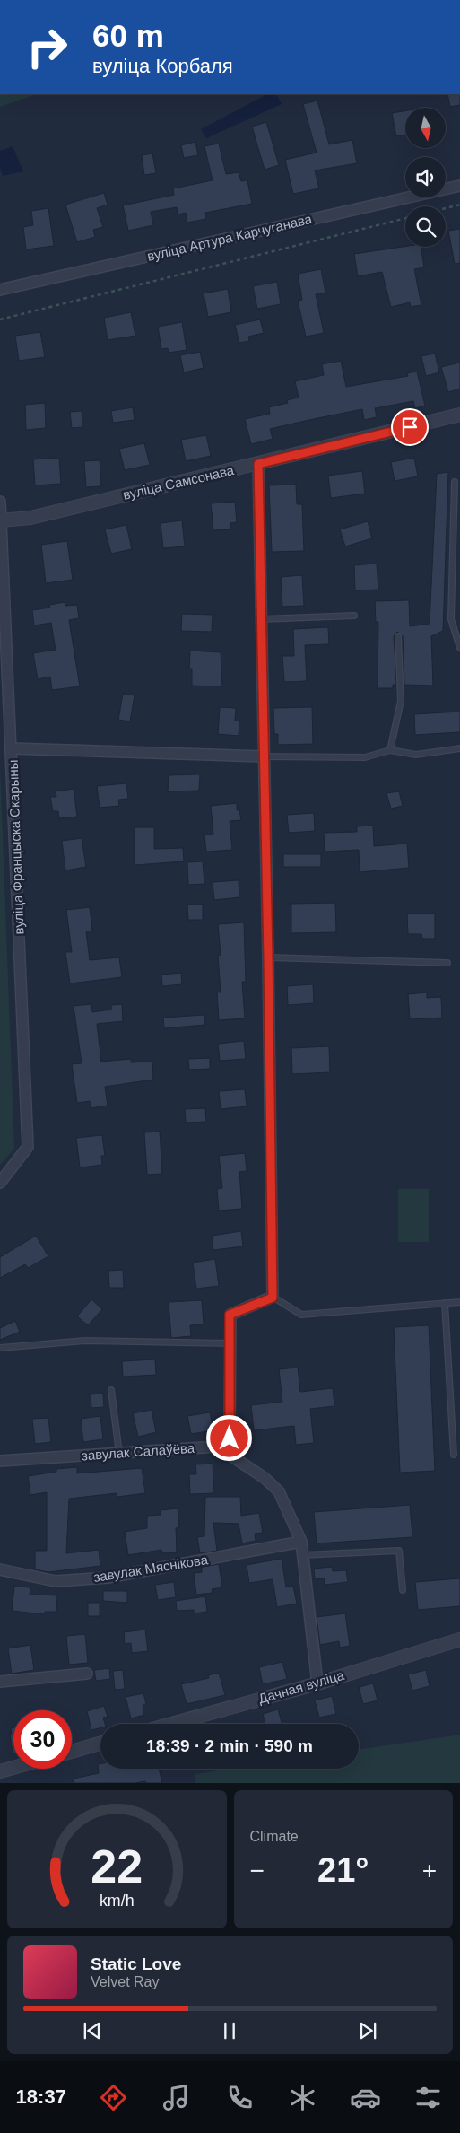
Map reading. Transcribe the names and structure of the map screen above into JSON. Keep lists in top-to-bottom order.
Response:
{
  "streets": {
    "street": [
      "вуліца Артура Карчуганава",
      "вуліца Самсонава",
      "вуліца Францыска Скарыны",
      "завулак Салаўёва",
      "завулак Мяснікова",
      "Дачная вуліца"
    ]
  },
  "crossings": [
    ["вуліца Самсонава", "вуліца Францыска Скарыны"]
  ],
  "north": "bottom",
  "page": {
    "turn": ["60 m", "вуліца Корбаля"],
    "limit": "30",
    "trip": "18:39 · 2 min · 590 m",
    "tile": "Climate",
    "heat": ["−", "21°", "+"],
    "song": ["Static Love", "Velvet Ray"],
    "tabs": "18:37",
    "gauge": ["22", "km/h"]
  }
}
